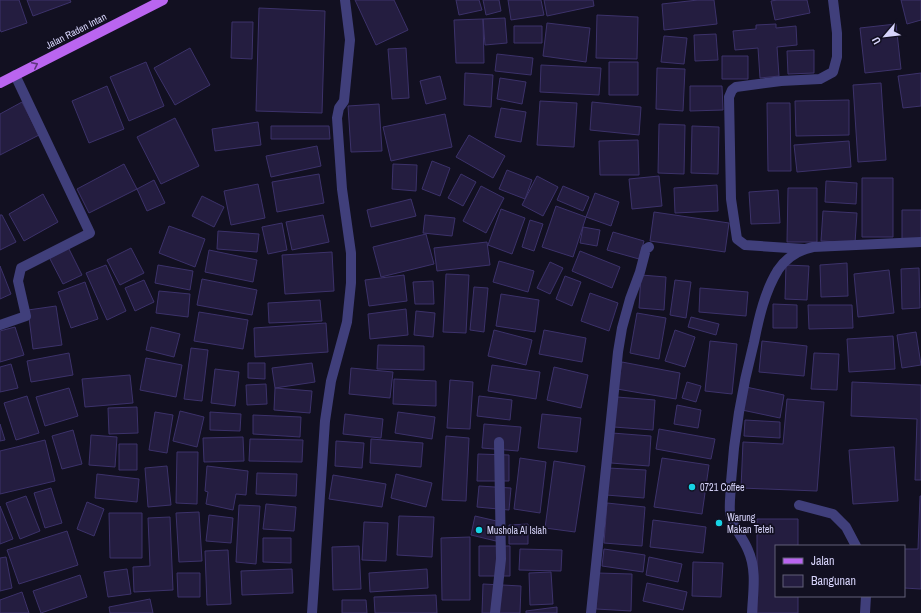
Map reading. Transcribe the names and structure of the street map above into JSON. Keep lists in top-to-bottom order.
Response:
{
  "streets": {
    "main road": ["Jalan Raden Intan"]
  },
  "one_way": ["Jalan Raden Intan"],
  "places": ["0721 Coffee", "Warung Makan Teteh", "Mushola Al Islah"],
  "legend": ["Jalan", "Bangunan"],
  "north": "bottom left"
}
